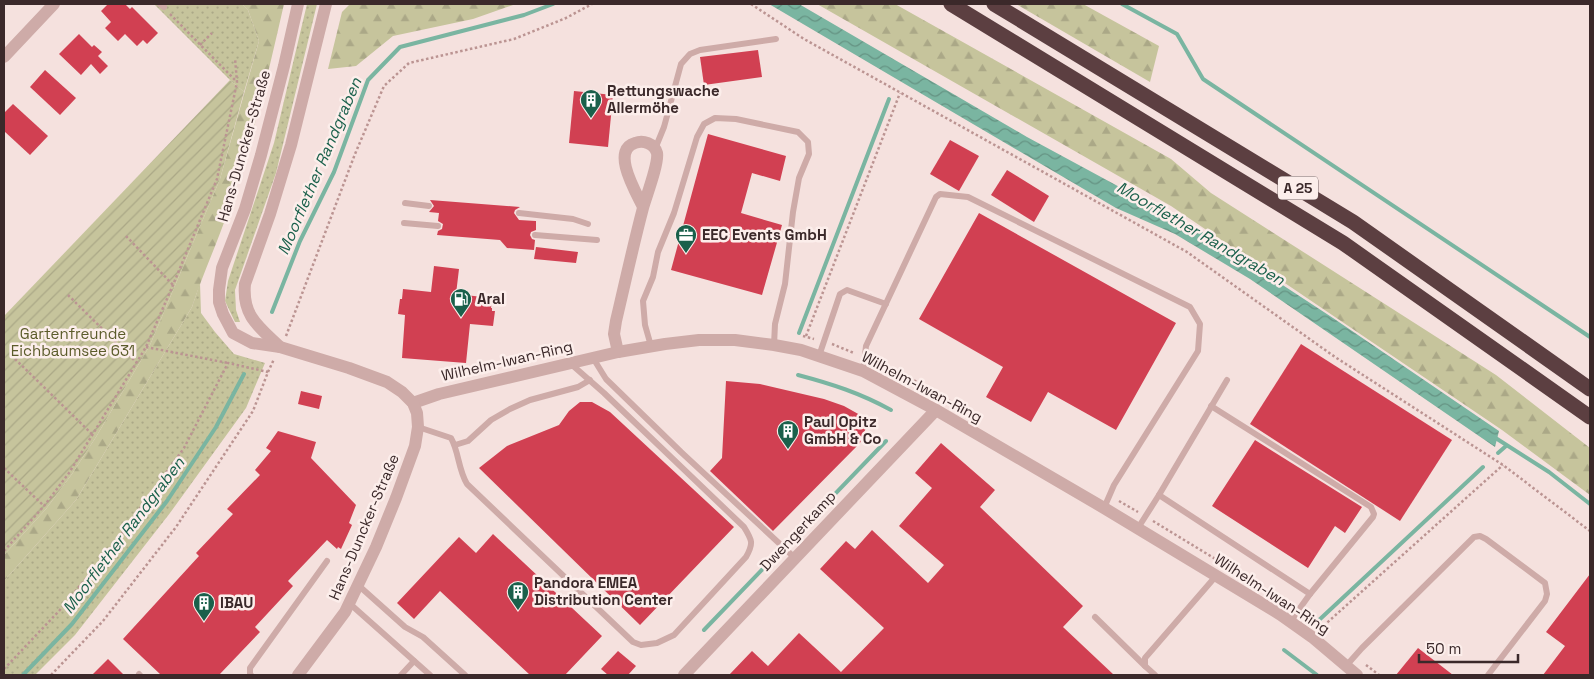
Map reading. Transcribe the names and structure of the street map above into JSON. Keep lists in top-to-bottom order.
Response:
{
  "streets": {
    "highway": ["A 25"],
    "street": ["Hans-Duncker-Straße", "Wilhelm-Iwan-Ring", "Dwengerkamp"]
  },
  "crossings": [
    ["Hans-Duncker-Straße", "Wilhelm-Iwan-Ring"],
    ["Wilhelm-Iwan-Ring", "Dwengerkamp"]
  ],
  "water": ["Moorflether Randgraben"],
  "parks": ["Gartenfreunde Eichbaumsee 631"],
  "places": {
    "building": [
      "Rettungswache Allermöhe",
      "Paul Opitz GmbH & Co",
      "Pandora EMEA Distribution Center",
      "IBAU"
    ],
    "office": ["EEC Events GmbH"],
    "fuel station": ["Aral"]
  },
  "scale_bar": "50 m"
}
